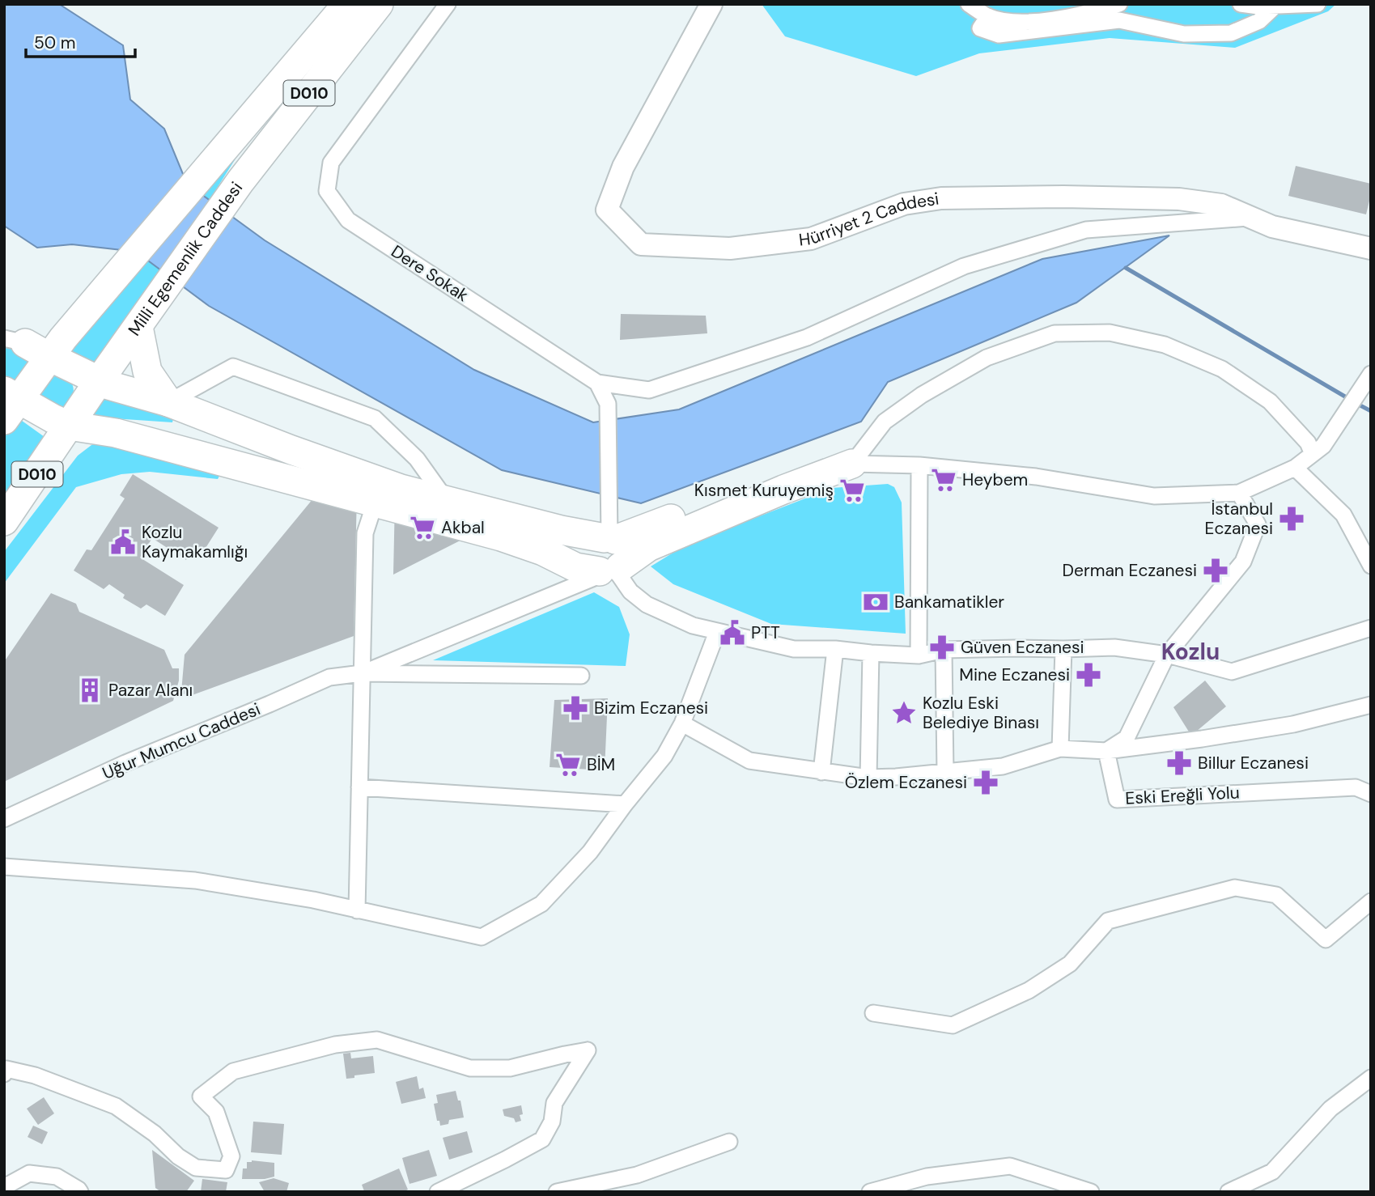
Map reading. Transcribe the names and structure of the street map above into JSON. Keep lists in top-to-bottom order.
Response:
{
  "streets": {
    "highway": ["D010", "Milli Egemenlik Caddesi"],
    "street": [
      "Hürriyet 2 Caddesi",
      "Dere Sokak",
      "Uğur Mumcu Caddesi",
      "Eski Ereğli Yolu"
    ]
  },
  "districts": ["Kozlu"],
  "places": {
    "supermarket": [
      "Heybem",
      "Kısmet Kuruyemiş",
      "Akbal",
      "BİM"
    ],
    "pharmacy": [
      "İstanbul Eczanesi",
      "Derman Eczanesi",
      "Güven Eczanesi",
      "Mine Eczanesi",
      "Bizim Eczanesi",
      "Billur Eczanesi",
      "Özlem Eczanesi"
    ],
    "public building": ["Kozlu Kaymakamlığı", "PTT"],
    "bank": ["Bankamatikler"],
    "building": ["Pazar Alanı"],
    "place": ["Kozlu Eski Belediye Binası"]
  },
  "scale_bar": "50 m"
}
